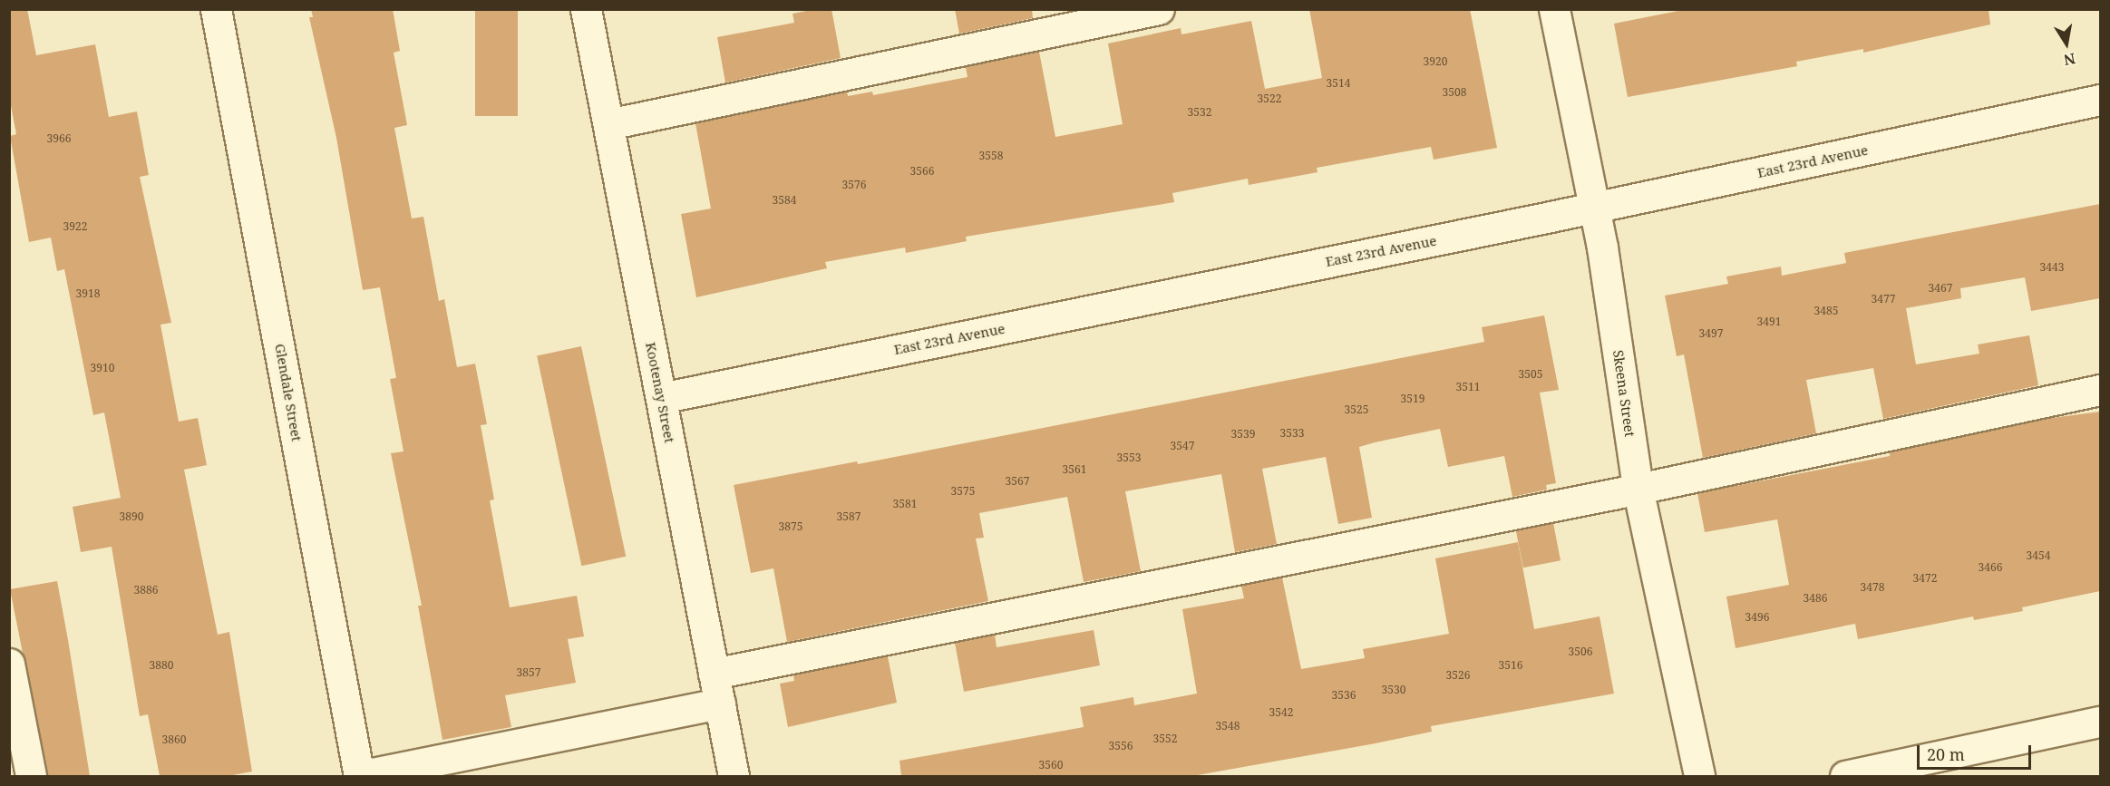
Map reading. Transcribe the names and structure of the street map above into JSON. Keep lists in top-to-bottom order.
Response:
{
  "streets": {
    "street": [
      "East 23rd Avenue",
      "Glendale Street",
      "Kootenay Street",
      "Skeena Street"
    ]
  },
  "crossings": [
    ["East 23rd Avenue", "Kootenay Street"],
    ["East 23rd Avenue", "Skeena Street"]
  ],
  "house_numbers": [
    "3920",
    "3514",
    "3508",
    "3522",
    "3532",
    "3966",
    "3558",
    "3566",
    "3576",
    "3584",
    "3922",
    "3443",
    "3467",
    "3918",
    "3477",
    "3485",
    "3491",
    "3497",
    "3910",
    "3505",
    "3511",
    "3519",
    "3525",
    "3533",
    "3539",
    "3547",
    "3553",
    "3561",
    "3567",
    "3575",
    "3581",
    "3890",
    "3587",
    "3875",
    "3454",
    "3466",
    "3472",
    "3478",
    "3886",
    "3486",
    "3496",
    "3506",
    "3880",
    "3516",
    "3857",
    "3526",
    "3530",
    "3536",
    "3542",
    "3548",
    "3552",
    "3860",
    "3556",
    "3560"
  ],
  "scale_bar": "20 m",
  "north": "bottom"
}
